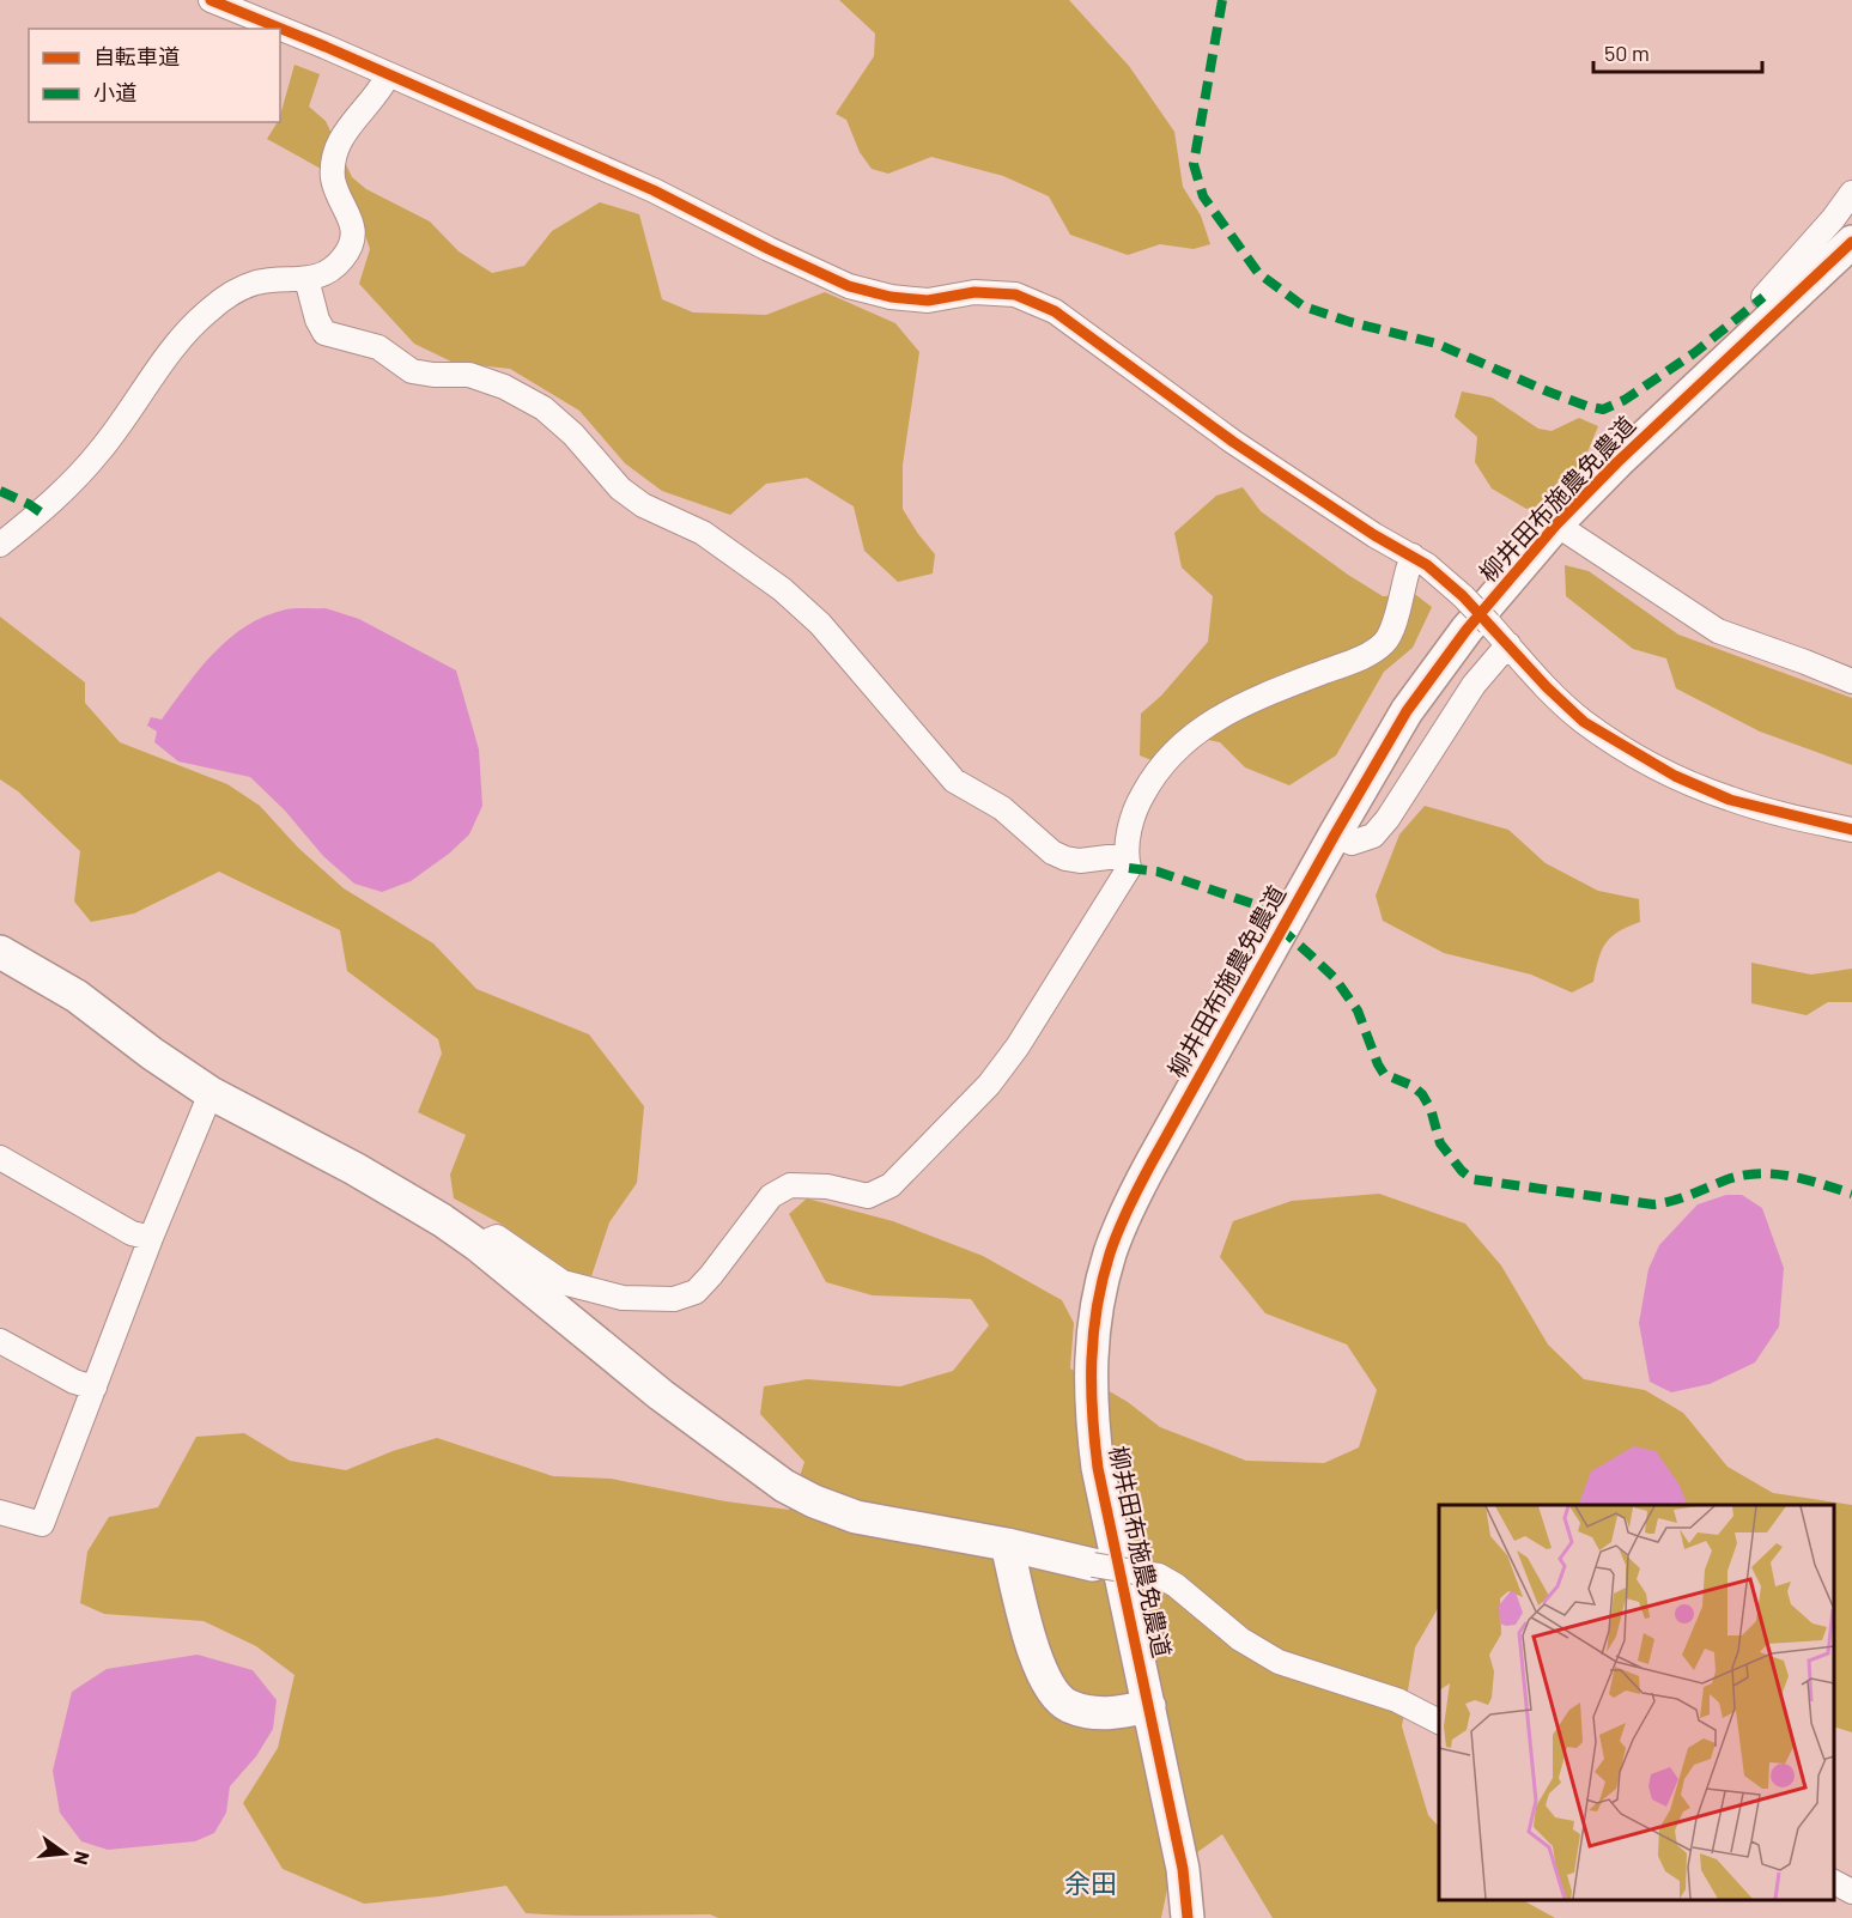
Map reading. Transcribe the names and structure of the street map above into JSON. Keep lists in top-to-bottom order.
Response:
{
  "streets": {
    "street": ["柳井田布施農免農道"]
  },
  "districts": ["余田"],
  "legend": ["自転車道", "小道"],
  "scale_bar": "50 m",
  "north": "right"
}
